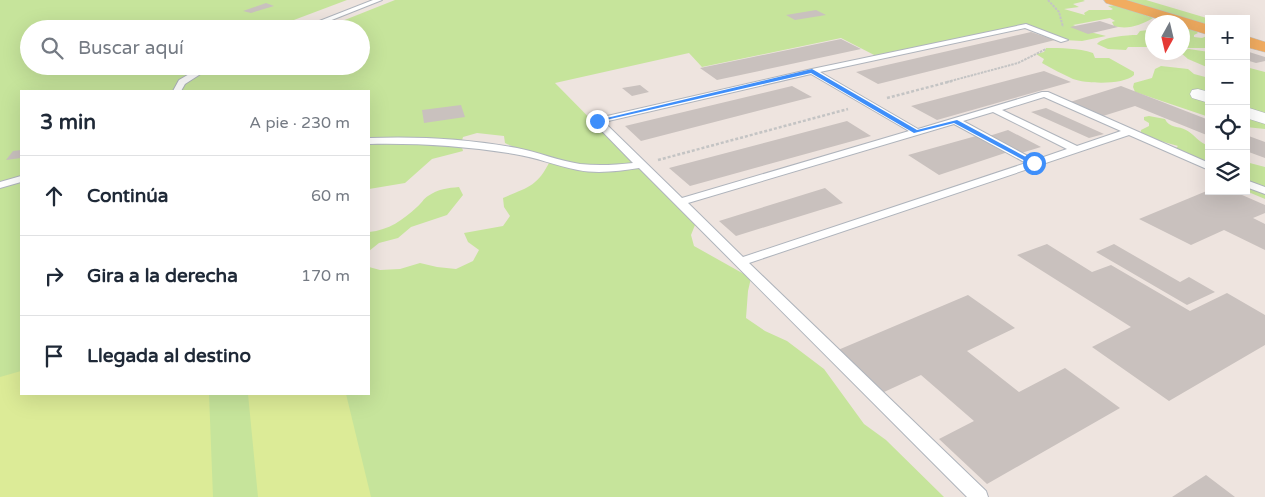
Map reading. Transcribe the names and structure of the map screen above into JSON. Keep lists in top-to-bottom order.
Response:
{
  "north": "bottom",
  "page": {
    "map_buttons": ["+", "−"],
    "search": "Buscar aquí",
    "heading": ["3 min", "A pie · 230 m"],
    "list": [
      ["Continúa", "60 m"],
      ["Gira a la derecha", "170 m"],
      "Llegada al destino"
    ]
  }
}
